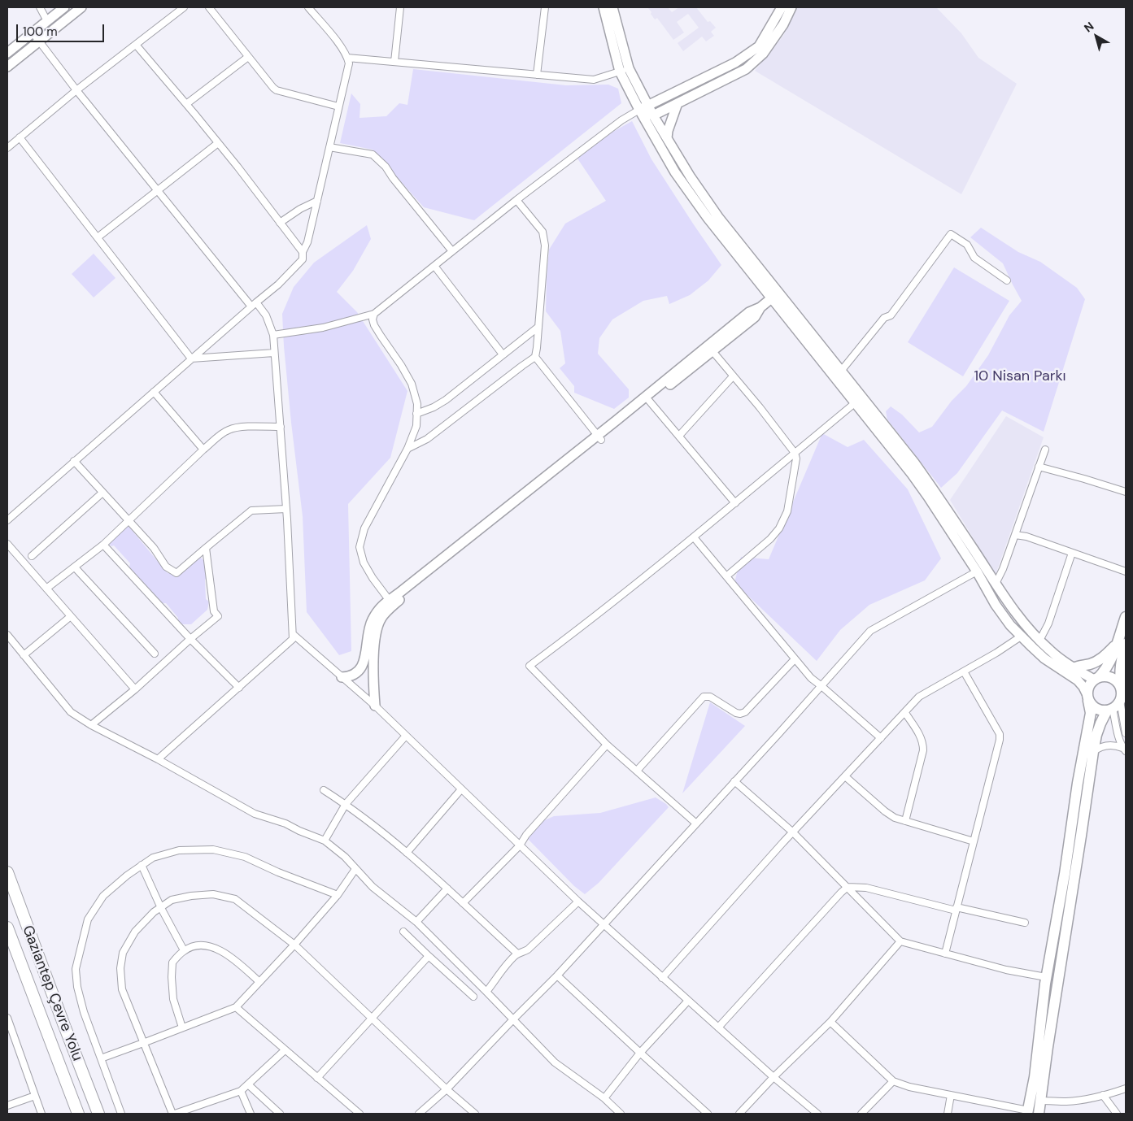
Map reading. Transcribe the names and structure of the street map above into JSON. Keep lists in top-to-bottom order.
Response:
{
  "streets": {
    "highway": ["Gaziantep Çevre Yolu"]
  },
  "parks": ["10 Nisan Parkı"],
  "scale_bar": "100 m",
  "north": "top left"
}
